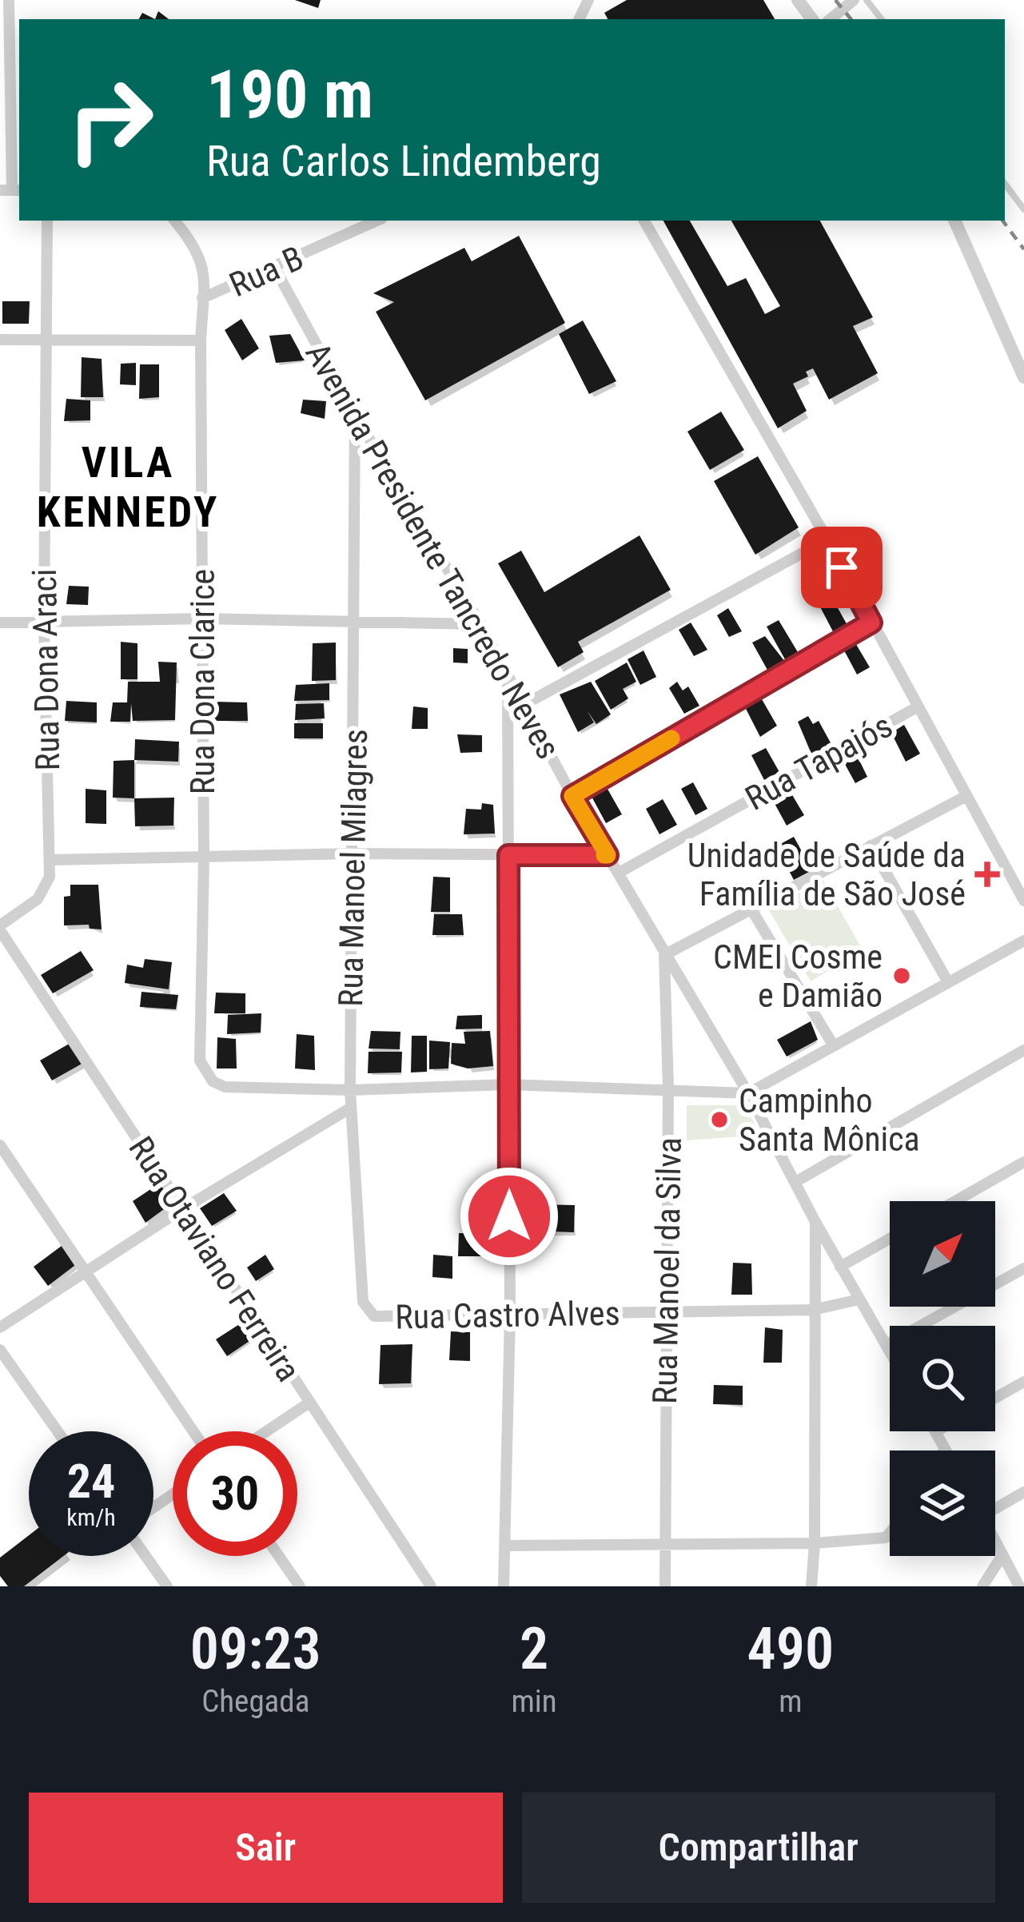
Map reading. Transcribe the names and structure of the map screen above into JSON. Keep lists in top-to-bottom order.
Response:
{
  "streets": {
    "street": [
      "Rua B",
      "Avenida Presidente Tancredo Neves",
      "Rua Dona Araci",
      "Rua Dona Clarice",
      "Rua Tapajós",
      "Rua Manoel Milagres",
      "Rua Otaviano Ferreira",
      "Rua Manoel da Silva",
      "Rua Castro Alves"
    ]
  },
  "crossings": [
    ["Rua B", "Avenida Presidente Tancredo Neves"],
    ["Rua B", "Rua Dona Clarice"],
    ["Avenida Presidente Tancredo Neves", "Rua Tapajós"],
    ["Avenida Presidente Tancredo Neves", "Rua Manoel Milagres"],
    ["Avenida Presidente Tancredo Neves", "Rua Manoel da Silva"],
    ["Avenida Presidente Tancredo Neves", "Rua Castro Alves"],
    ["Rua Dona Araci", "Rua Otaviano Ferreira"],
    ["Rua Dona Clarice", "Rua Manoel Milagres"],
    ["Rua Manoel Milagres", "Rua Castro Alves"],
    ["Rua Manoel da Silva", "Rua Castro Alves"]
  ],
  "districts": ["VILA KENNEDY"],
  "places": {
    "health": ["Unidade de Saúde da Família de São José"],
    "other": ["CMEI Cosme e Damião", "Campinho Santa Mônica"]
  },
  "north": "top right",
  "page": {
    "turn": ["190 m", "Rua Carlos Lindemberg"],
    "speed": "24 km/h",
    "limit": "30",
    "eta": [
      "09:23",
      "Chegada",
      "2",
      "min",
      "490",
      "m"
    ],
    "buttons": ["Sair", "Compartilhar"]
  }
}
